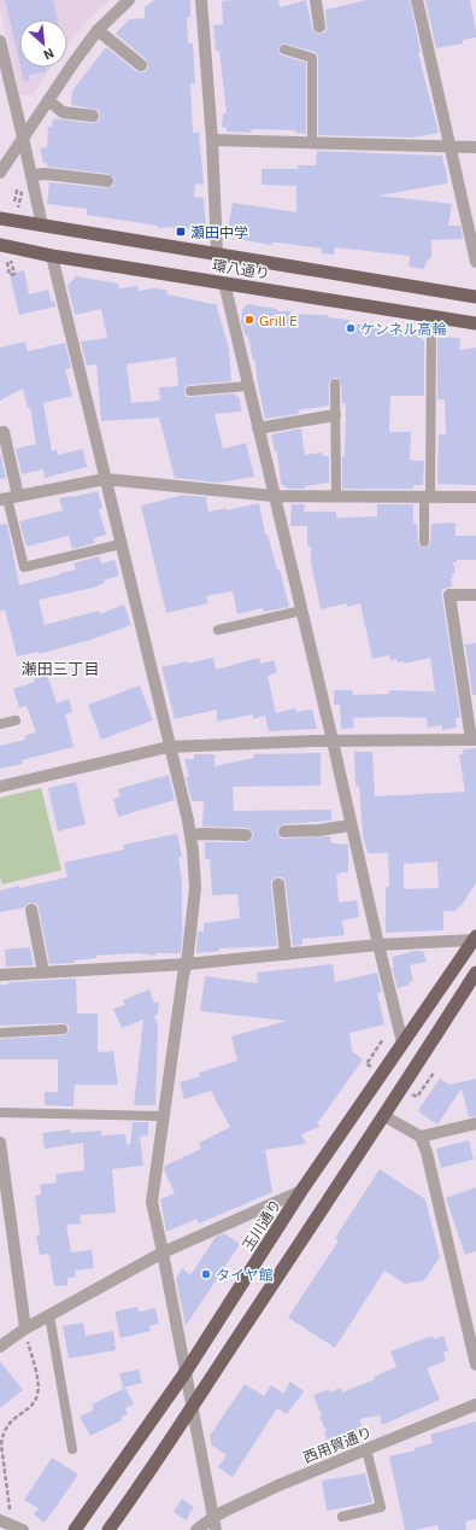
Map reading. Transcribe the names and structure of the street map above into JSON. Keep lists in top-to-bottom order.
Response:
{
  "streets": {
    "highway": ["環八通り", "玉川通り"],
    "street": ["西用賀通り"]
  },
  "districts": ["瀬田三丁目"],
  "places": {
    "transit": ["瀬田中学"],
    "other": ["Grill E", "ケンネル高輪", "タイヤ館"]
  },
  "north": "bottom right"
}
